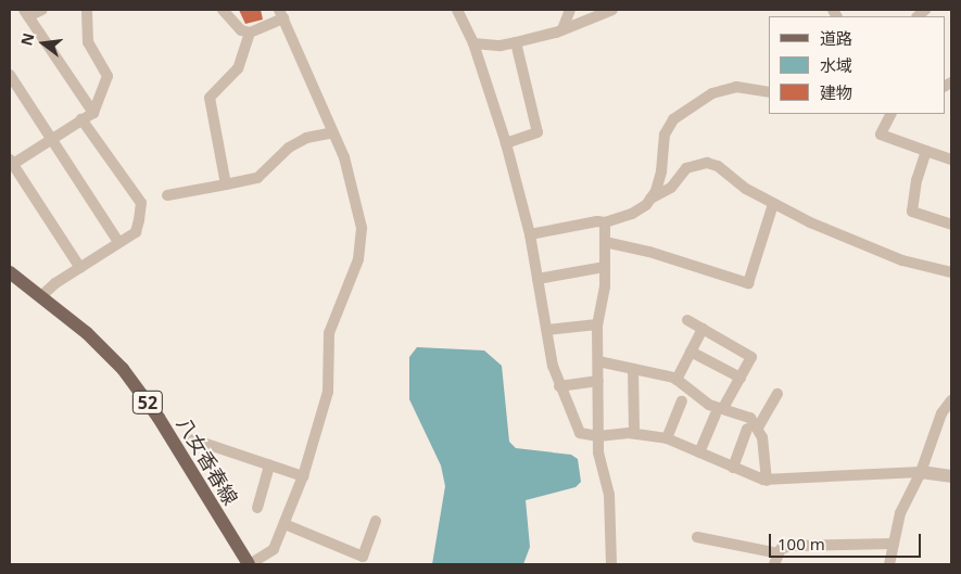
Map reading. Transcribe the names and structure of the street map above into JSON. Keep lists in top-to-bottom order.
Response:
{
  "streets": {
    "main road": ["52", "八女香春線"]
  },
  "legend": ["道路", "水域", "建物"],
  "scale_bar": "100 m",
  "north": "left"
}
